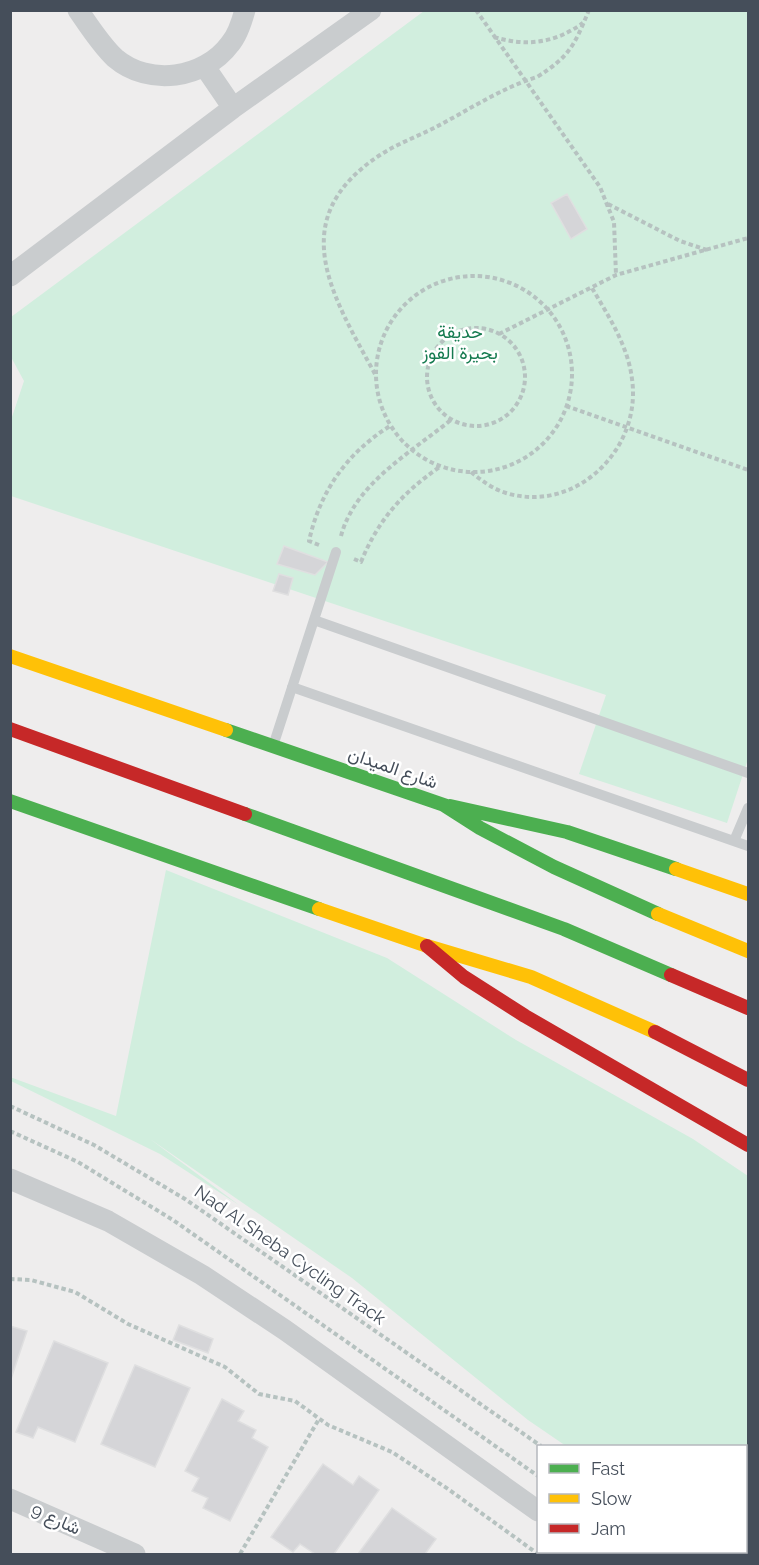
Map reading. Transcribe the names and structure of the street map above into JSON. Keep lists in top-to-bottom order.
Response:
{
  "streets": {
    "main road": ["شارع الميدان"],
    "street": ["شارع 9"],
    "path": ["Nad Al Sheba Cycling Track"]
  },
  "parks": ["حديقة بحيرة القوز"],
  "legend": ["Fast", "Slow", "Jam"]
}
